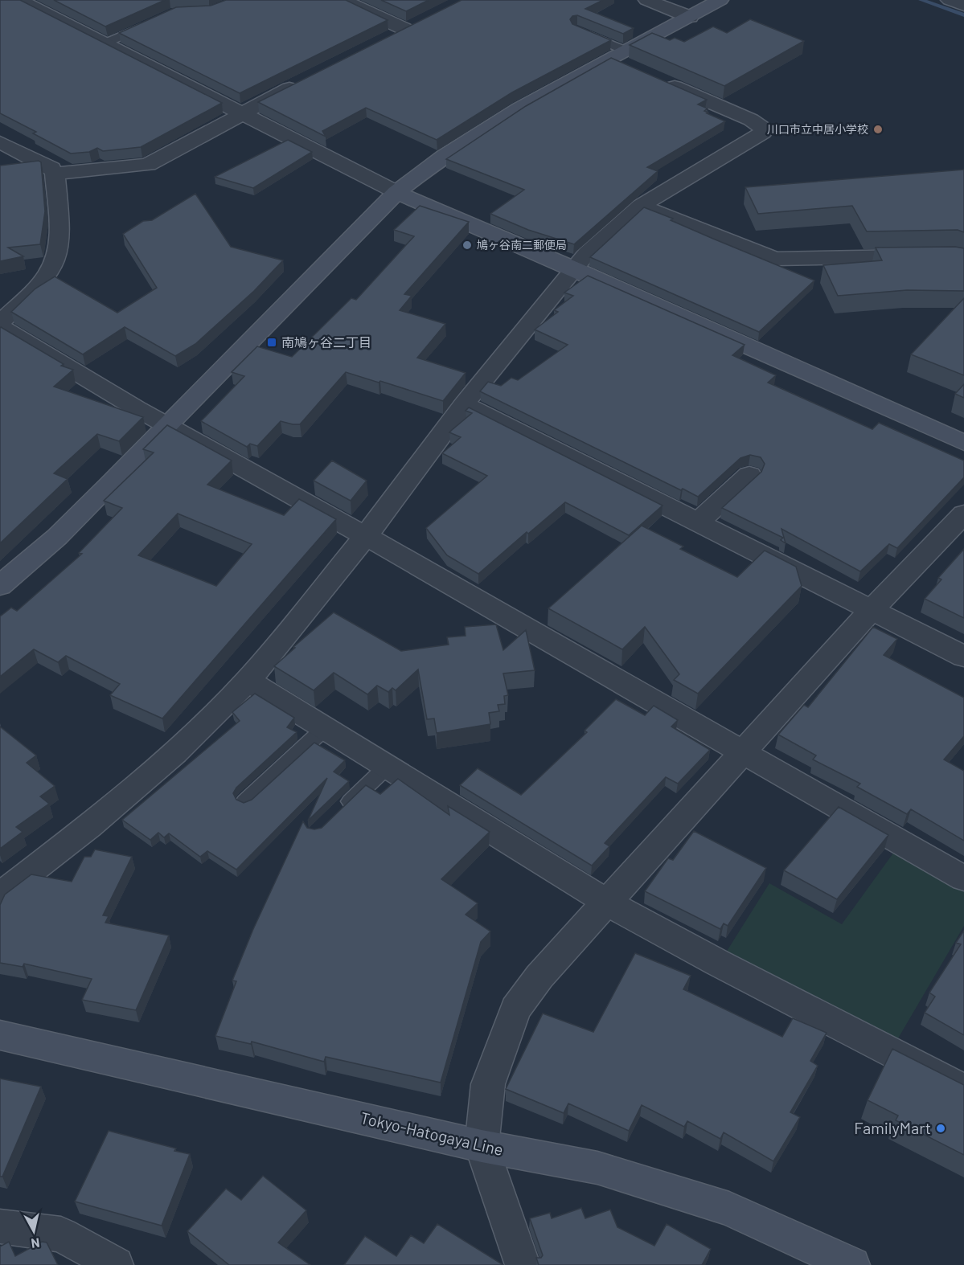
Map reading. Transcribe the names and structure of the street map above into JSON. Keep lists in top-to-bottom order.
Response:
{
  "streets": {
    "street": ["Tokyo-Hatogaya Line"]
  },
  "places": {
    "other": ["川口市立中居小学校", "鳩ヶ谷南二郵便局", "FamilyMart"],
    "transit": ["南鳩ヶ谷二丁目"]
  },
  "north": "bottom"
}
